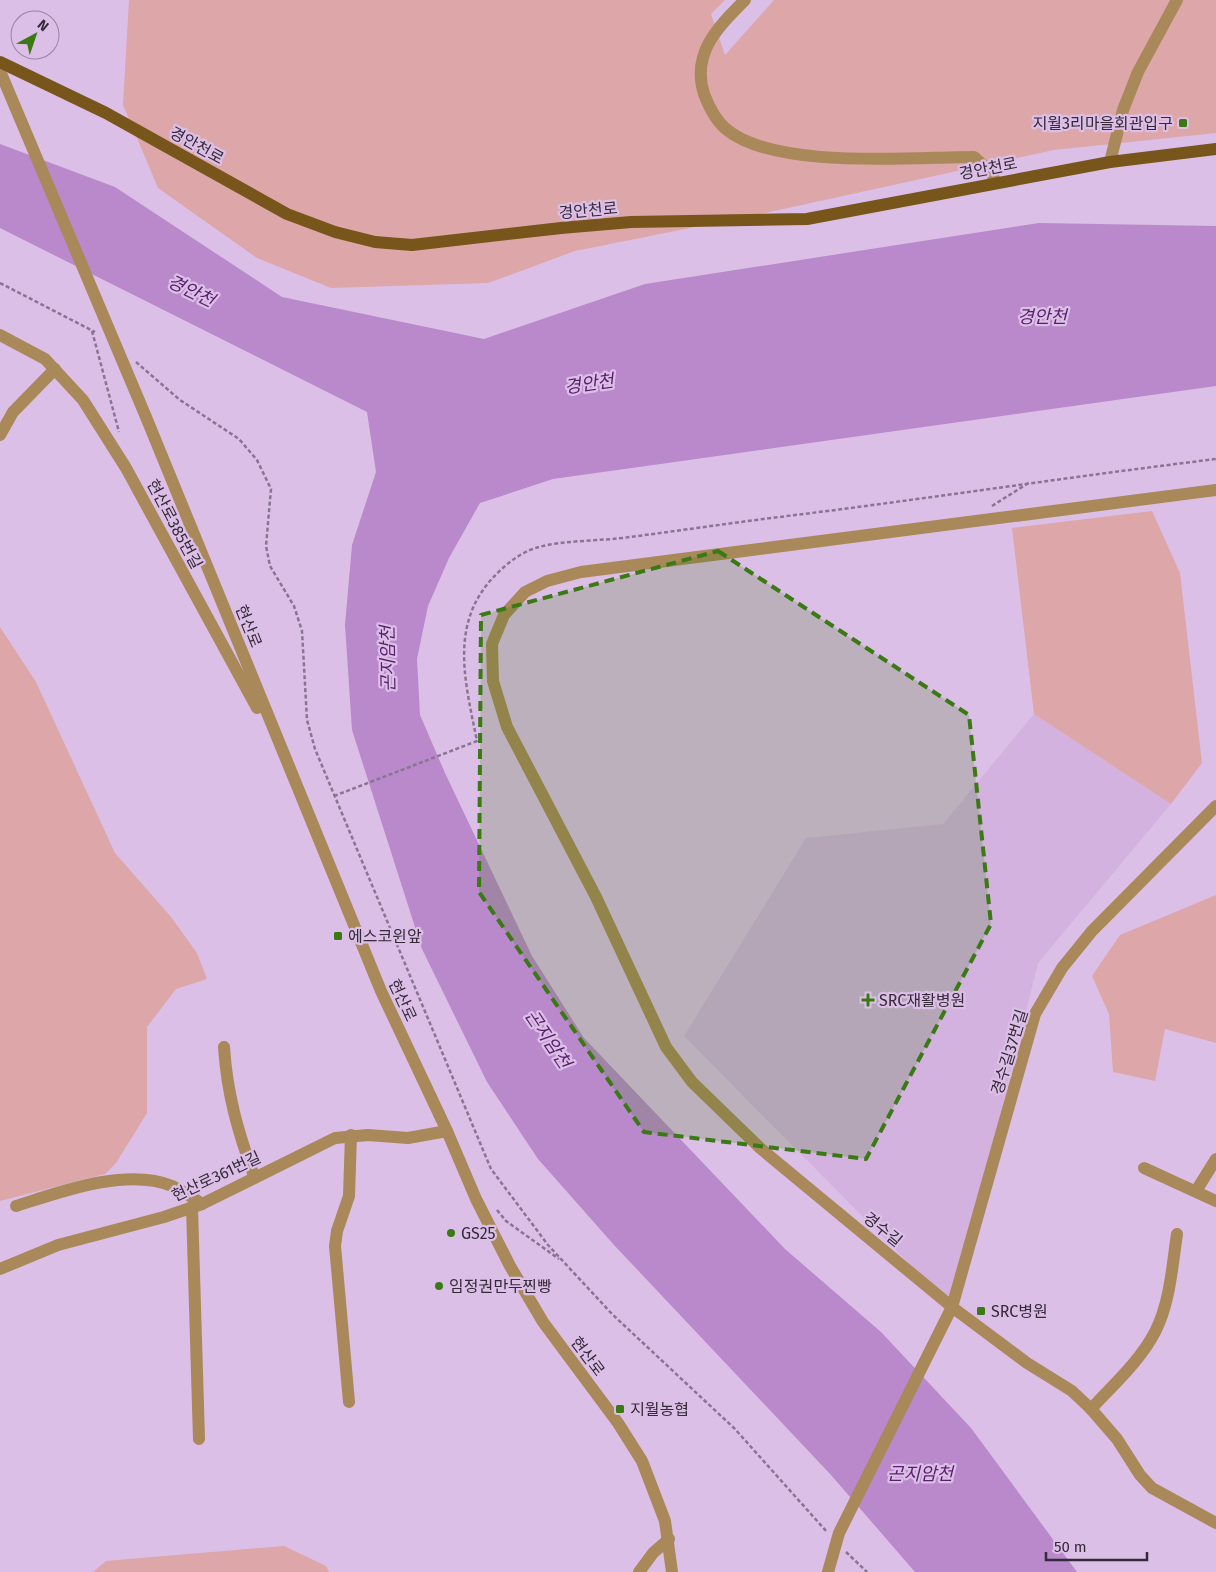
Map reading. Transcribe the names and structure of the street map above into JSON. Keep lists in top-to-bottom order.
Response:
{
  "streets": {
    "main road": ["경안천로"],
    "street": [
      "현산로385번길",
      "현산로",
      "경수길37번길",
      "현산로361번길",
      "경수길"
    ]
  },
  "crossings": [
    ["현산로385번길", "현산로"],
    ["현산로", "현산로361번길"],
    ["경수길37번길", "경수길"]
  ],
  "water": ["경안천", "곤지암천"],
  "places": {
    "transit": [
      "지월3리마을회관입구",
      "에스코윈앞",
      "SRC병원",
      "지월농협"
    ],
    "health": ["SRC재활병원"],
    "other": ["GS25", "임정권만두찐빵"]
  },
  "scale_bar": "50 m",
  "north": "top right"
}
